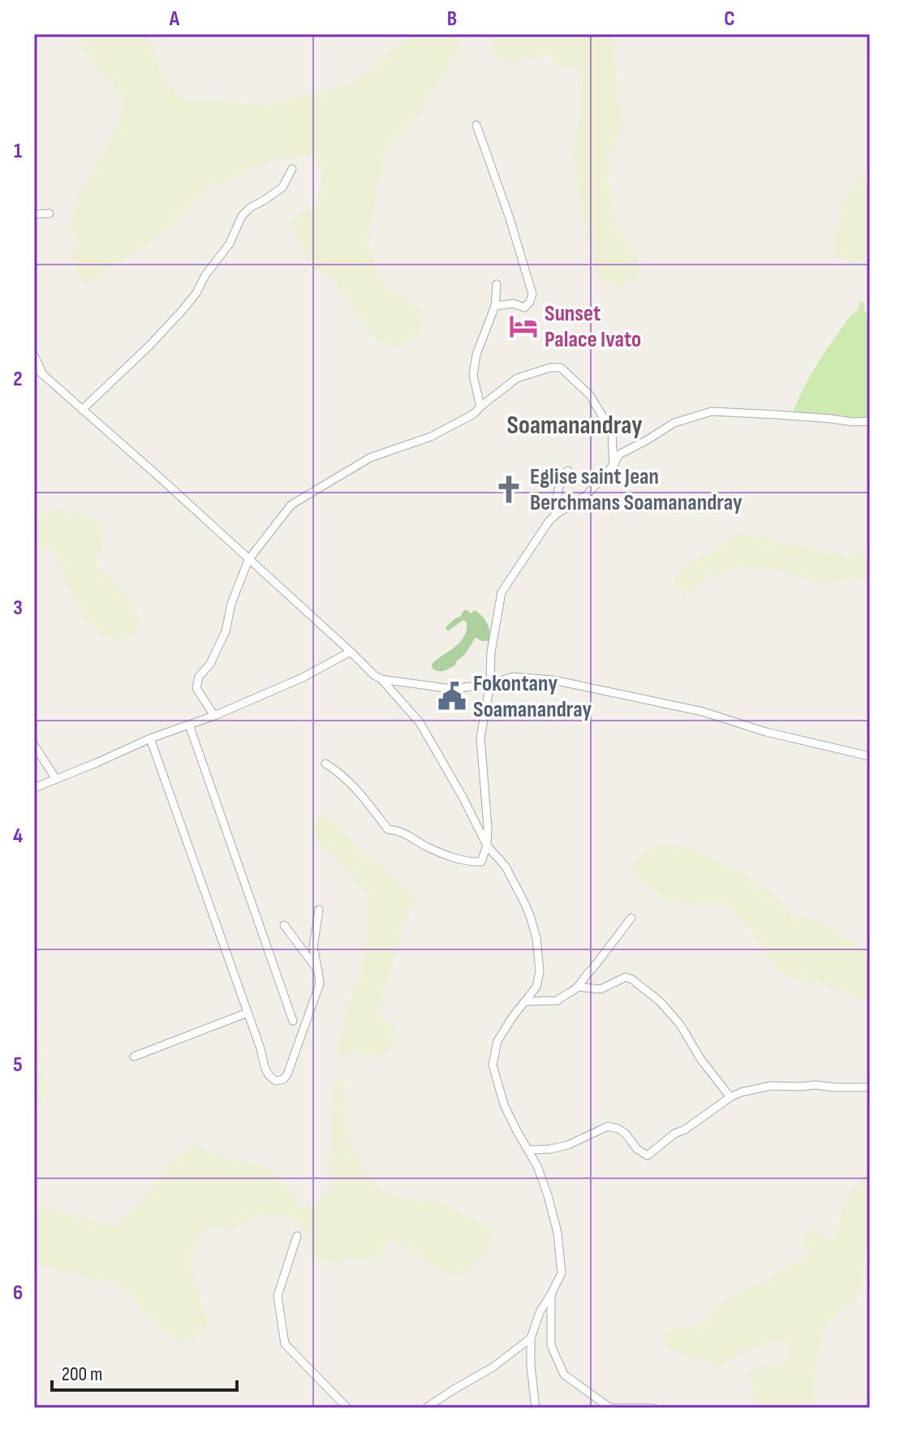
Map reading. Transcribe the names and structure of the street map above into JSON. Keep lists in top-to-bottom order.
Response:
{
  "districts": ["Soamanandray"],
  "places": {
    "hotel": ["Sunset Palace Ivato"],
    "church": ["Eglise saint Jean Berchmans Soamanandray"],
    "public building": ["Fokontany Soamanandray"]
  },
  "scale_bar": "200 m",
  "grid": {
    "columns": ["A", "B", "C"],
    "rows": [
      "1",
      "2",
      "3",
      "4",
      "5",
      "6"
    ]
  }
}
